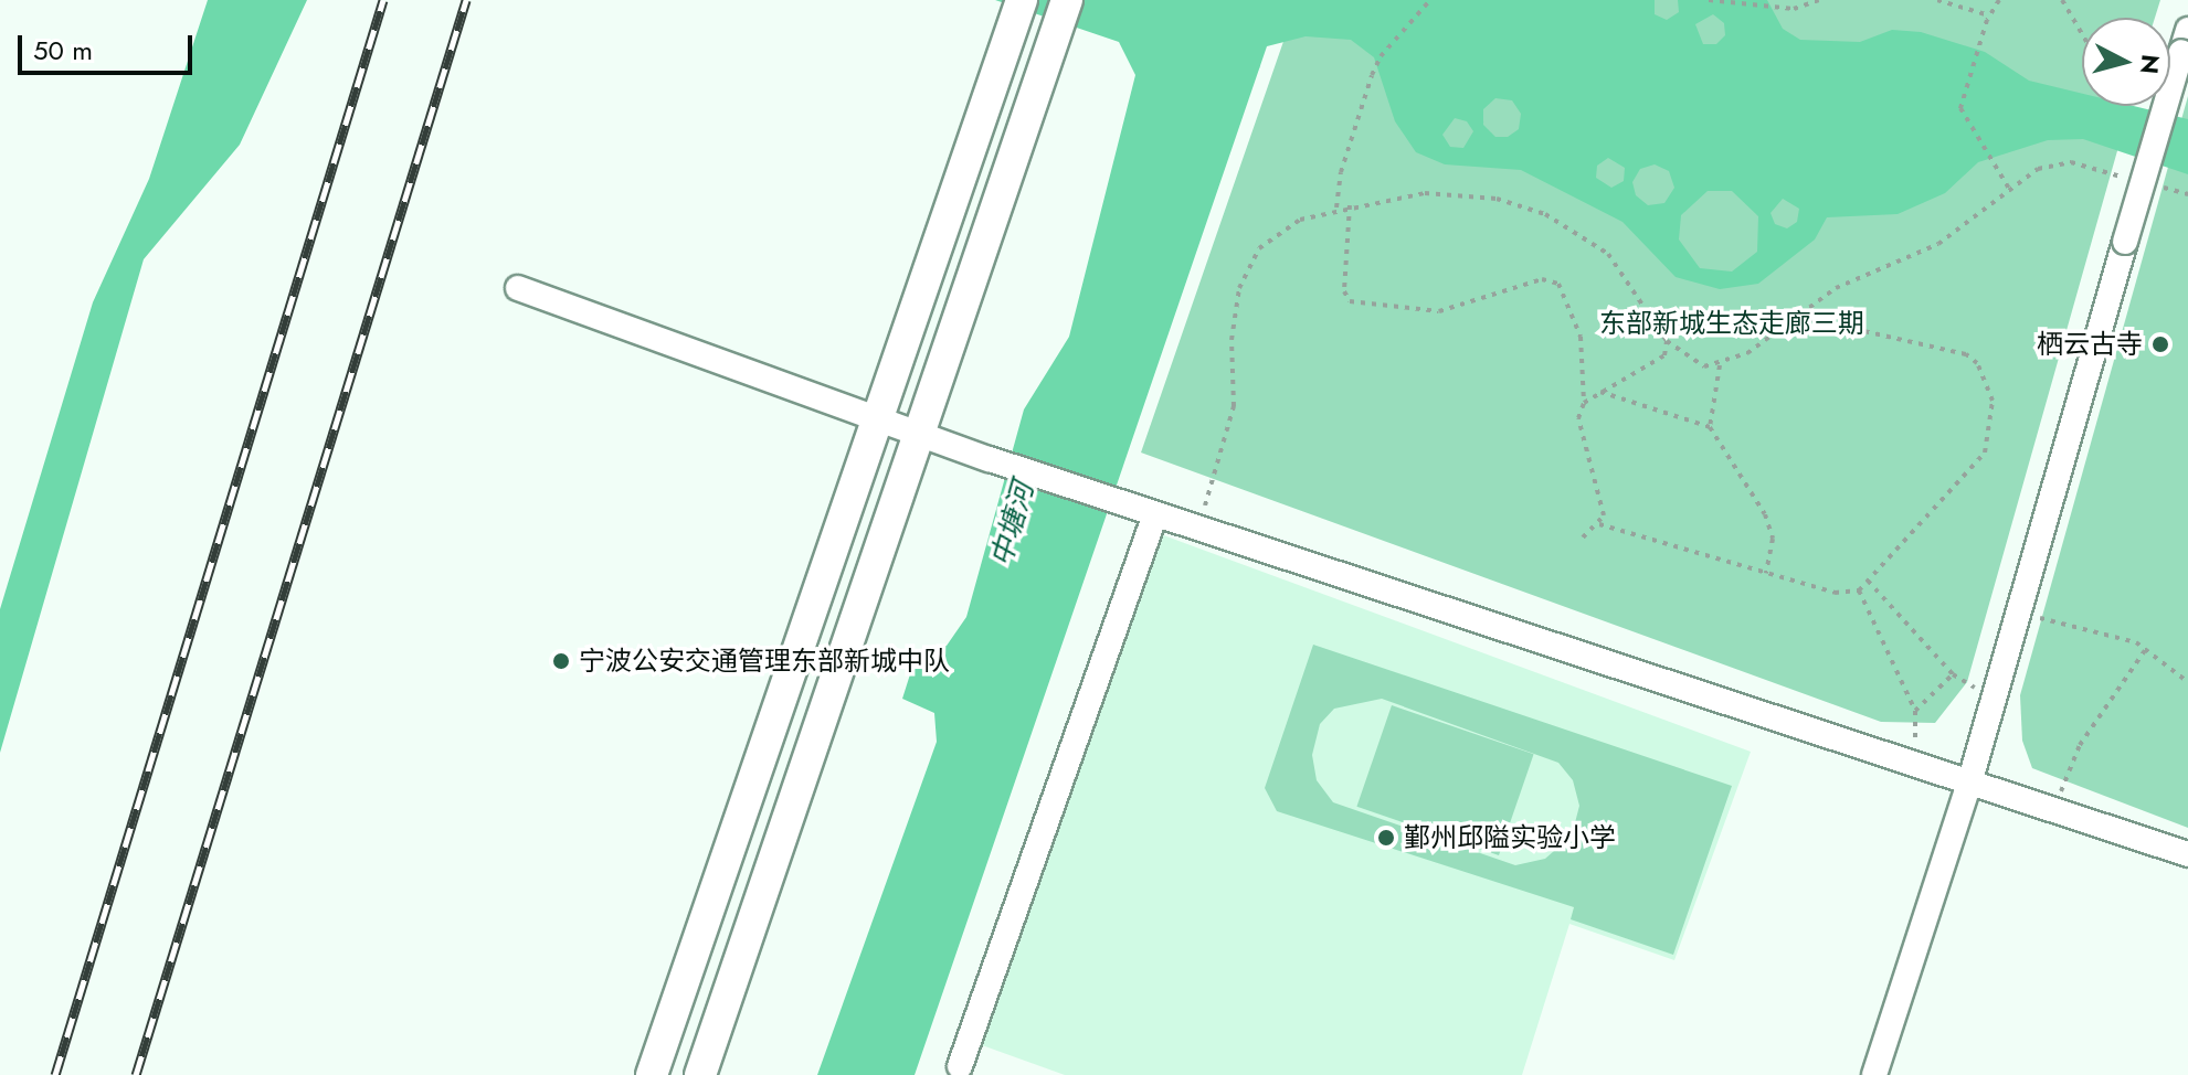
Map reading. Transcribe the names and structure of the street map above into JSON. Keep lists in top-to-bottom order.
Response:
{
  "water": ["中塘河"],
  "parks": ["东部新城生态走廊三期"],
  "places": ["栖云古寺", "宁波公安交通管理东部新城中队", "鄞州邱隘实验小学"],
  "scale_bar": "50 m",
  "north": "right"
}
